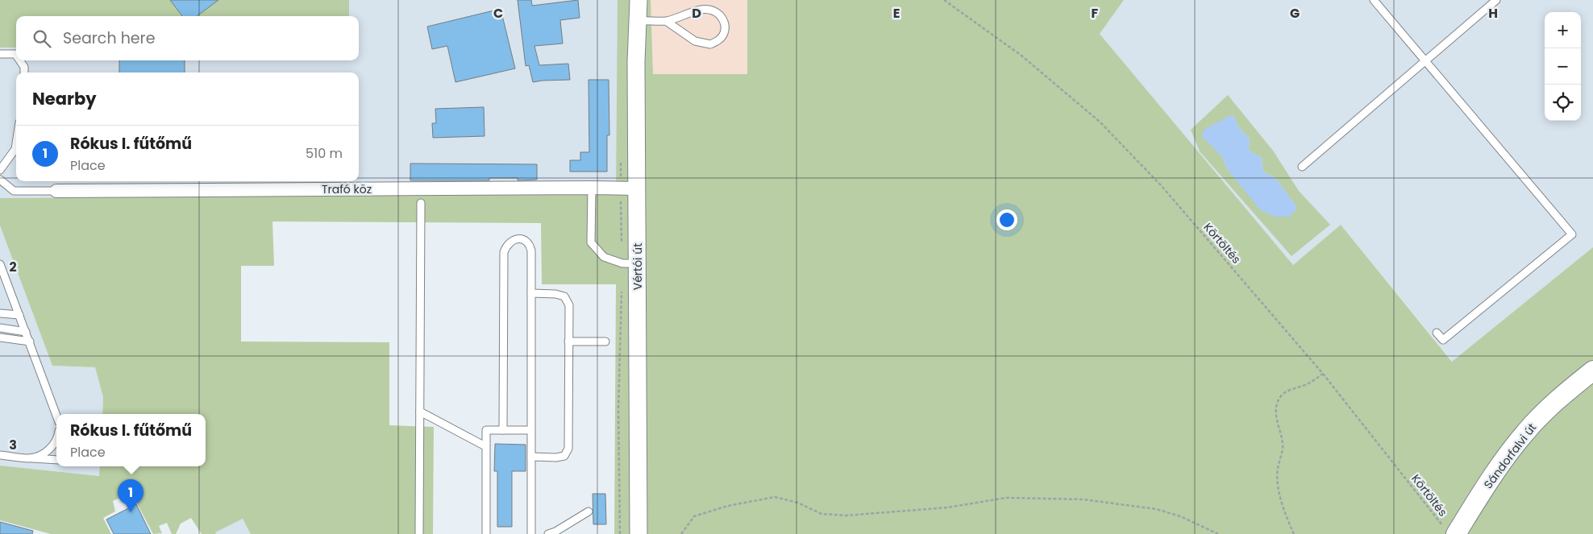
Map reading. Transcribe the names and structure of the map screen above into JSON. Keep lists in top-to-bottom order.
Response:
{
  "streets": {
    "main road": ["Sándorfalvi út"],
    "street": ["Trafó köz", "Vértói út"],
    "path": ["Körtöltés"]
  },
  "crossings": [
    ["Trafó köz", "Vértói út"],
    ["Körtöltés", "Sándorfalvi út"]
  ],
  "page": {
    "map_buttons": ["+", "−"],
    "search": "Search here",
    "heading": "Nearby",
    "list": [
      {
        "mark": "1",
        "name": "Rókus I. fűtőmű",
        "note": "Place",
        "value": "510 m"
      }
    ],
    "popup": ["Rókus I. fűtőmű", "Place"],
    "pins": "1"
  },
  "grid": {
    "columns": [
      "C",
      "D",
      "E",
      "F",
      "G",
      "H"
    ],
    "rows": ["2", "3"]
  }
}
